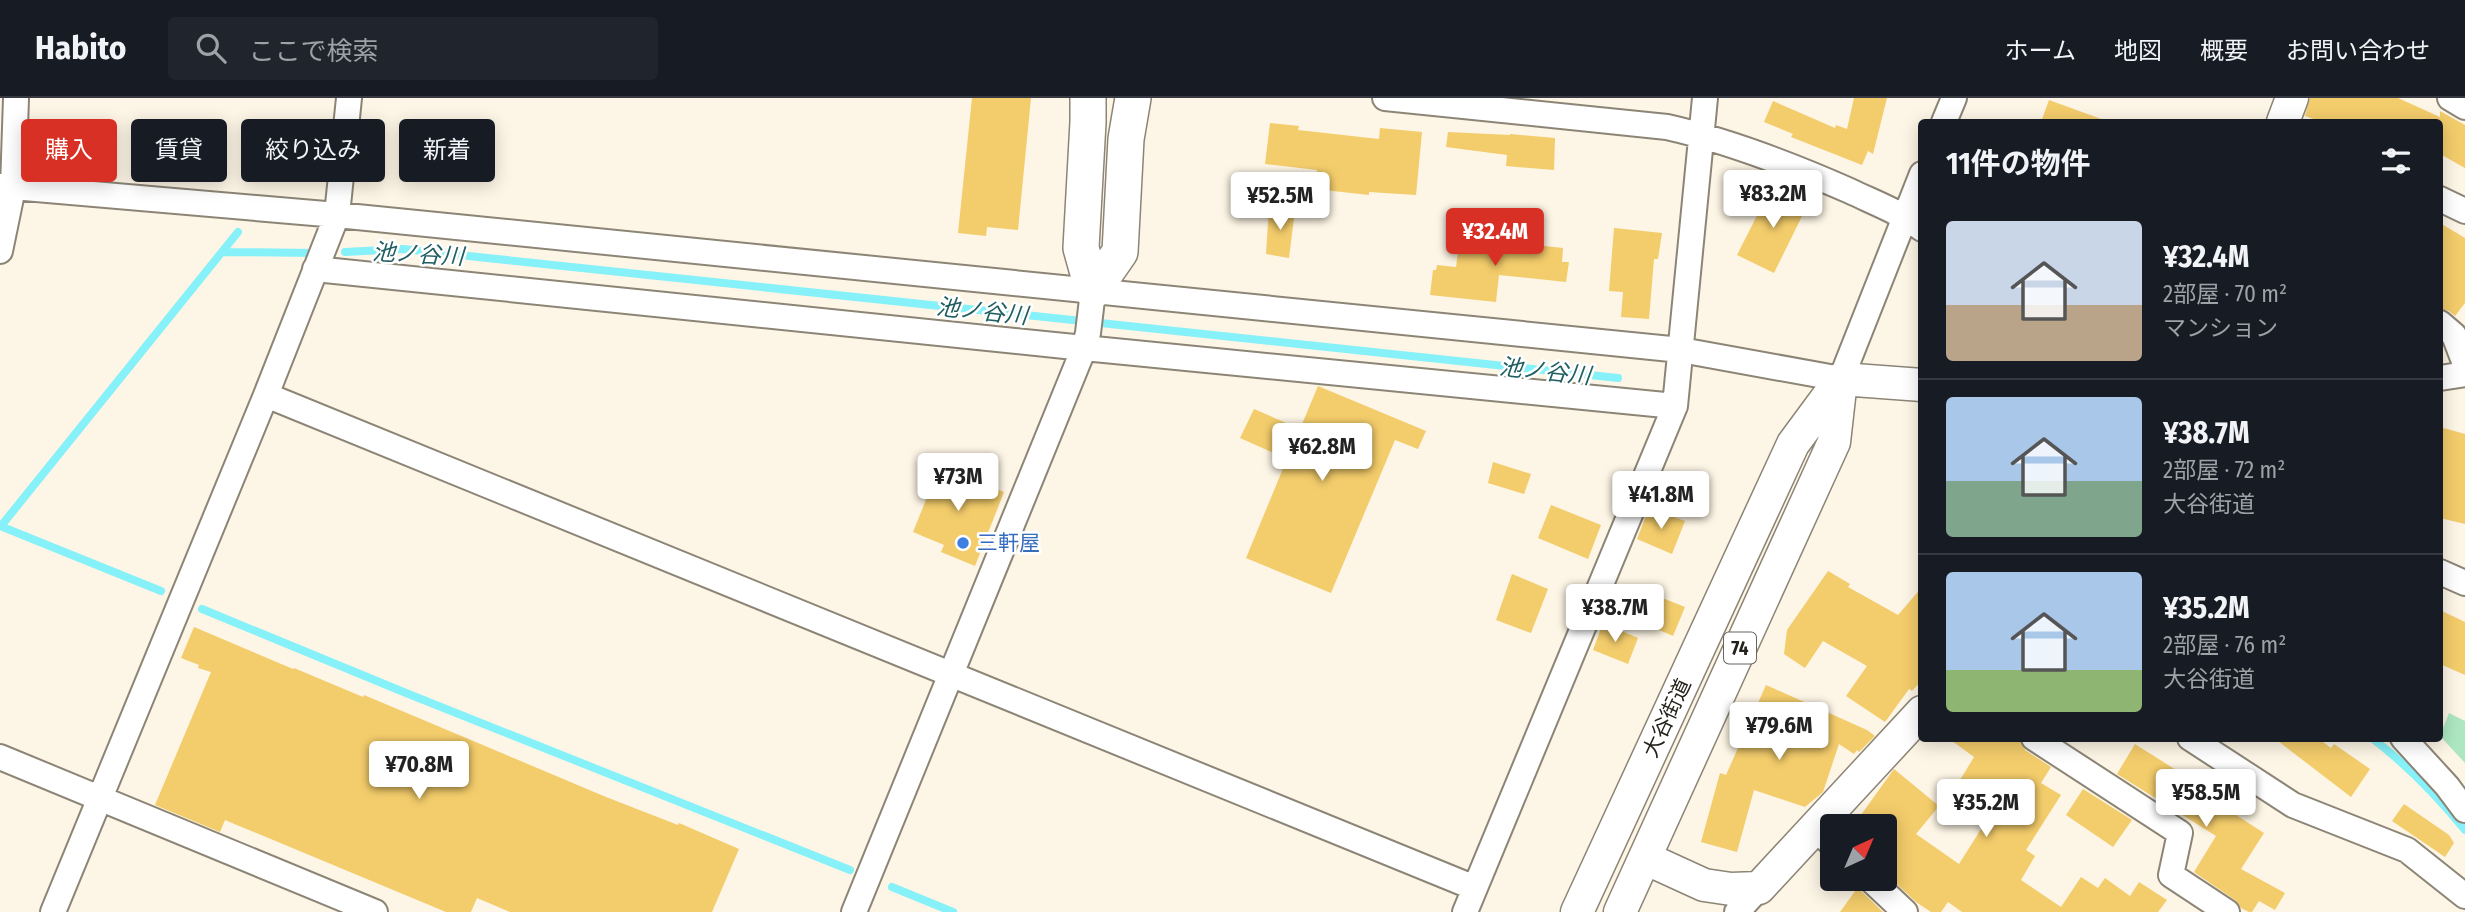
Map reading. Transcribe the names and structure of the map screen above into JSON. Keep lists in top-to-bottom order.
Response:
{
  "streets": {
    "main road": ["74", "大谷街道"]
  },
  "water": ["池ノ谷川"],
  "places": ["三軒屋"],
  "north": "top right",
  "page": {
    "header": "Habito",
    "search": "ここで検索",
    "nav": [
      "ホーム",
      "地図",
      "概要",
      "お問い合わせ"
    ],
    "chip": [
      "購入",
      "賃貸",
      "絞り込み",
      "新着"
    ],
    "heading": "11件の物件",
    "price": [
      "¥83.2M",
      "¥52.5M",
      "¥32.4M",
      "¥62.8M",
      "¥73M",
      "¥41.8M",
      "¥38.7M",
      "¥79.6M",
      "¥70.8M",
      "¥58.5M",
      "¥35.2M"
    ],
    "list": [
      {
        "name": "¥32.4M",
        "note": "2部屋 · 70 m² · マンション"
      },
      {
        "name": "¥38.7M",
        "note": "2部屋 · 72 m² · 大谷街道"
      },
      {
        "name": "¥35.2M",
        "note": "2部屋 · 76 m² · 大谷街道"
      }
    ]
  }
}
